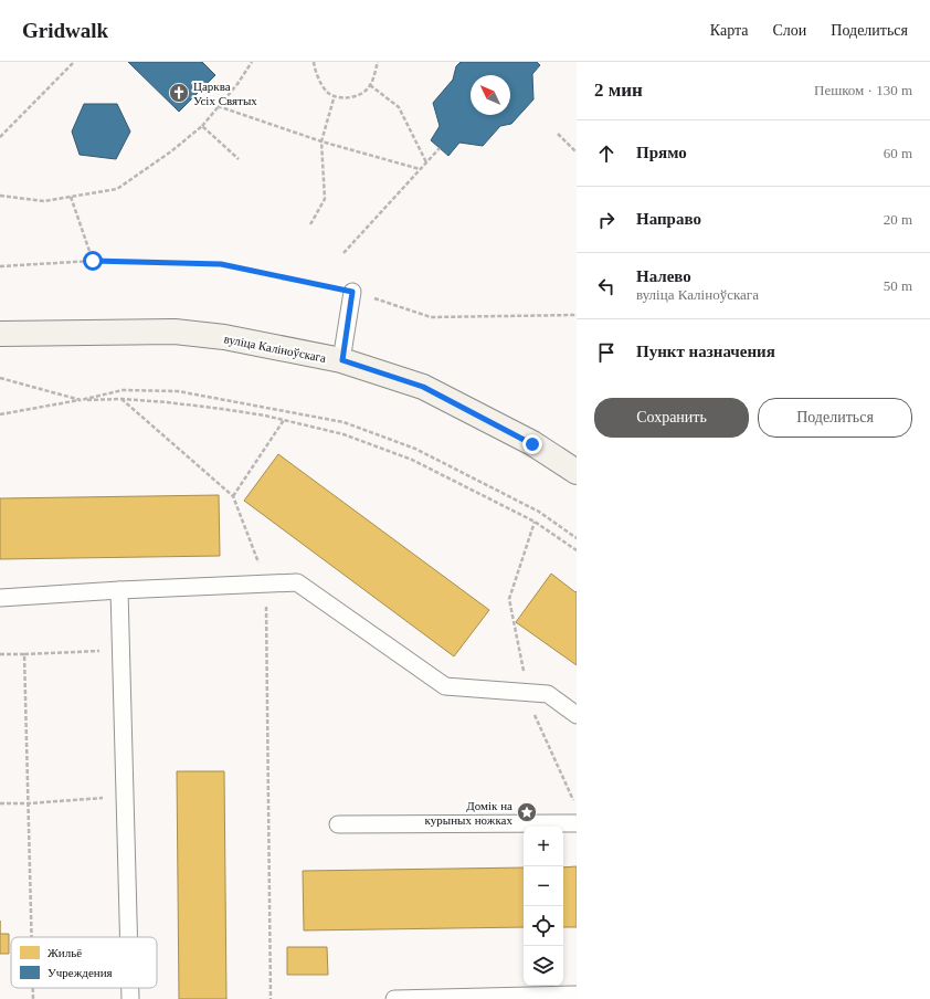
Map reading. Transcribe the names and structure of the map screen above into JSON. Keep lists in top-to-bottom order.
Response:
{
  "streets": {
    "main road": ["вуліца Каліноўскага"]
  },
  "places": {
    "church": ["Царква Усіх Святых"],
    "place": ["Домік на курыных ножках"]
  },
  "legend": ["Жильё", "Учреждения"],
  "north": "top left",
  "page": {
    "header": "Gridwalk",
    "nav": ["Карта", "Слои", "Поделиться"],
    "heading": ["2 мин", "Пешком · 130 m"],
    "list": [
      ["Прямо", "60 m"],
      ["Направо", "20 m"],
      ["Налево", "вуліца Каліноўскага", "50 m"],
      "Пункт назначения"
    ],
    "buttons": ["Сохранить", "Поделиться"],
    "map_buttons": ["+", "−"]
  }
}
